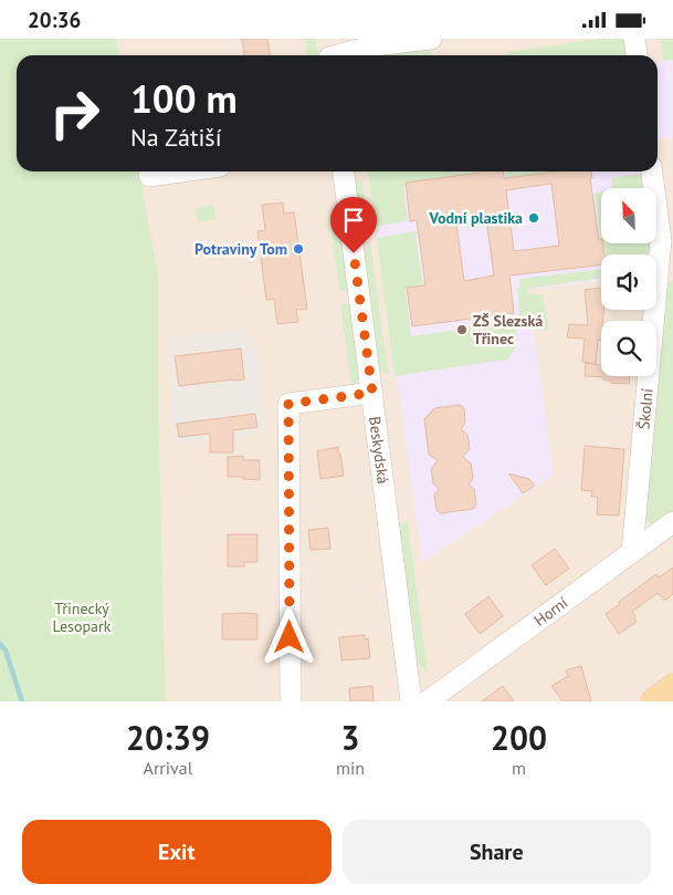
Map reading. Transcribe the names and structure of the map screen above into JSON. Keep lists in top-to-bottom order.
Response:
{
  "streets": {
    "street": ["Školní", "Beskydská", "Horní"]
  },
  "crossings": [
    ["Školní", "Horní"]
  ],
  "parks": ["Třinecký Lesopark"],
  "places": ["Vodní plastika", "Potraviny Tom", "ZŠ Slezská Třinec"],
  "north": "top left",
  "page": {
    "status": "20:36",
    "turn": ["100 m", "Na Zátiší"],
    "eta": [
      "20:39",
      "Arrival",
      "3",
      "min",
      "200",
      "m"
    ],
    "buttons": ["Exit", "Share"]
  }
}
